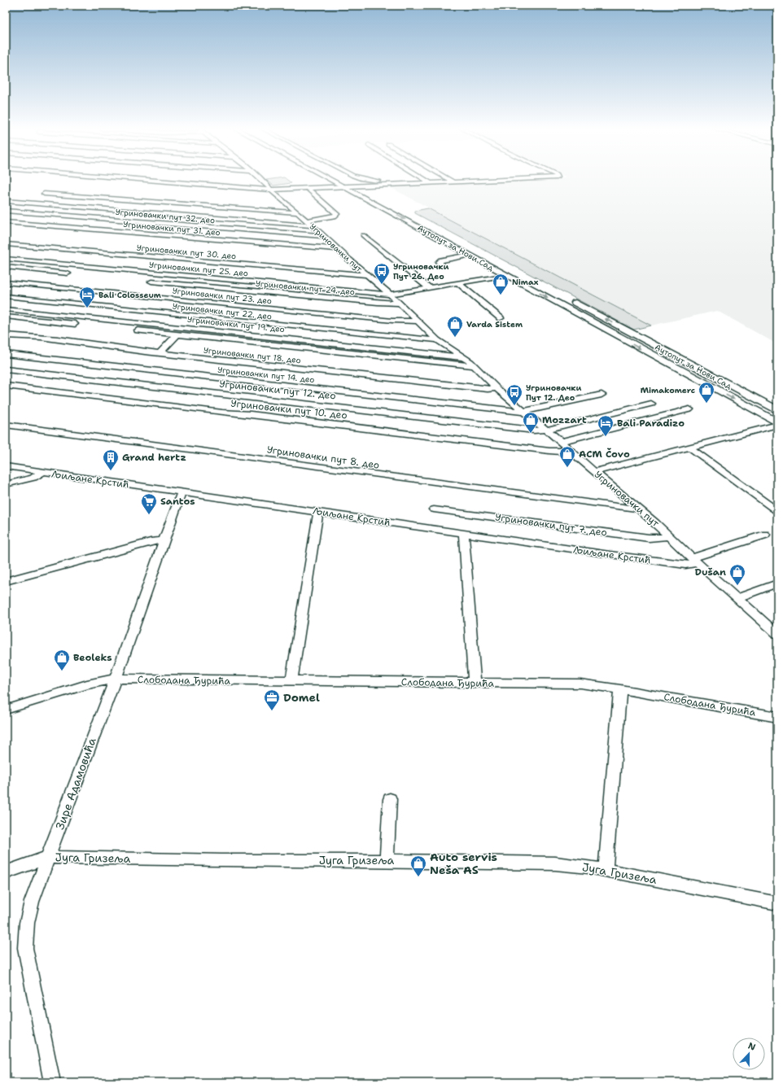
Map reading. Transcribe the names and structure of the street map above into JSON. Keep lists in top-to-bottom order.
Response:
{
  "streets": {
    "main road": ["Аутопут за Нови Сад"],
    "street": [
      "Угриновачки пут 32. део",
      "Угриновачки пут 31. део",
      "Угриновачки пут",
      "Угриновачки пут 30. део",
      "Угриновачки пут 25. део",
      "Угриновачки пут 24. део",
      "Угриновачки пут 23. део",
      "Угриновачки пут 22. део",
      "Угриновачки пут 19. део",
      "Угриновачки пут 18. део",
      "Угриновачки пут 14. део",
      "Угриновачки пут 12. део",
      "Угриновачки пут 10. део",
      "Угриновачки пут 8. део",
      "Љиљане Крстић",
      "Угриновачки пут 7. део",
      "Слободана Ђурића",
      "Зире Адамовића",
      "Југа Гризеља"
    ]
  },
  "crossings": [
    ["Угриновачки пут 32. део", "Угриновачки пут"],
    ["Угриновачки пут 31. део", "Угриновачки пут"],
    ["Угриновачки пут", "Угриновачки пут 30. део"],
    ["Угриновачки пут", "Угриновачки пут 25. део"],
    ["Угриновачки пут", "Угриновачки пут 24. део"],
    ["Угриновачки пут", "Угриновачки пут 23. део"],
    ["Угриновачки пут", "Угриновачки пут 22. део"],
    ["Угриновачки пут", "Угриновачки пут 19. део"],
    ["Угриновачки пут", "Угриновачки пут 18. део"],
    ["Угриновачки пут", "Угриновачки пут 14. део"],
    ["Угриновачки пут", "Угриновачки пут 12. део"],
    ["Угриновачки пут", "Угриновачки пут 10. део"],
    ["Угриновачки пут", "Угриновачки пут 8. део"],
    ["Угриновачки пут", "Љиљане Крстић"],
    ["Угриновачки пут", "Угриновачки пут 7. део"],
    ["Љиљане Крстић", "Зире Адамовића"],
    ["Слободана Ђурића", "Зире Адамовића"],
    ["Зире Адамовића", "Југа Гризеља"]
  ],
  "places": {
    "bus stop": ["Угриновачки Пут 26. Део", "Угриновачки Пут 12. Део"],
    "shop": [
      "Nimax",
      "Varda Sistem",
      "Mimakomerc",
      "Mozzart",
      "ACM Čovo",
      "Dušan",
      "Beoleks",
      "Auto servis Neša AS"
    ],
    "hotel": ["Bali Colosseum", "Bali Paradizo"],
    "building": ["Grand hertz"],
    "supermarket": ["Santos"],
    "office": ["Domel"]
  },
  "north": "top"
}
